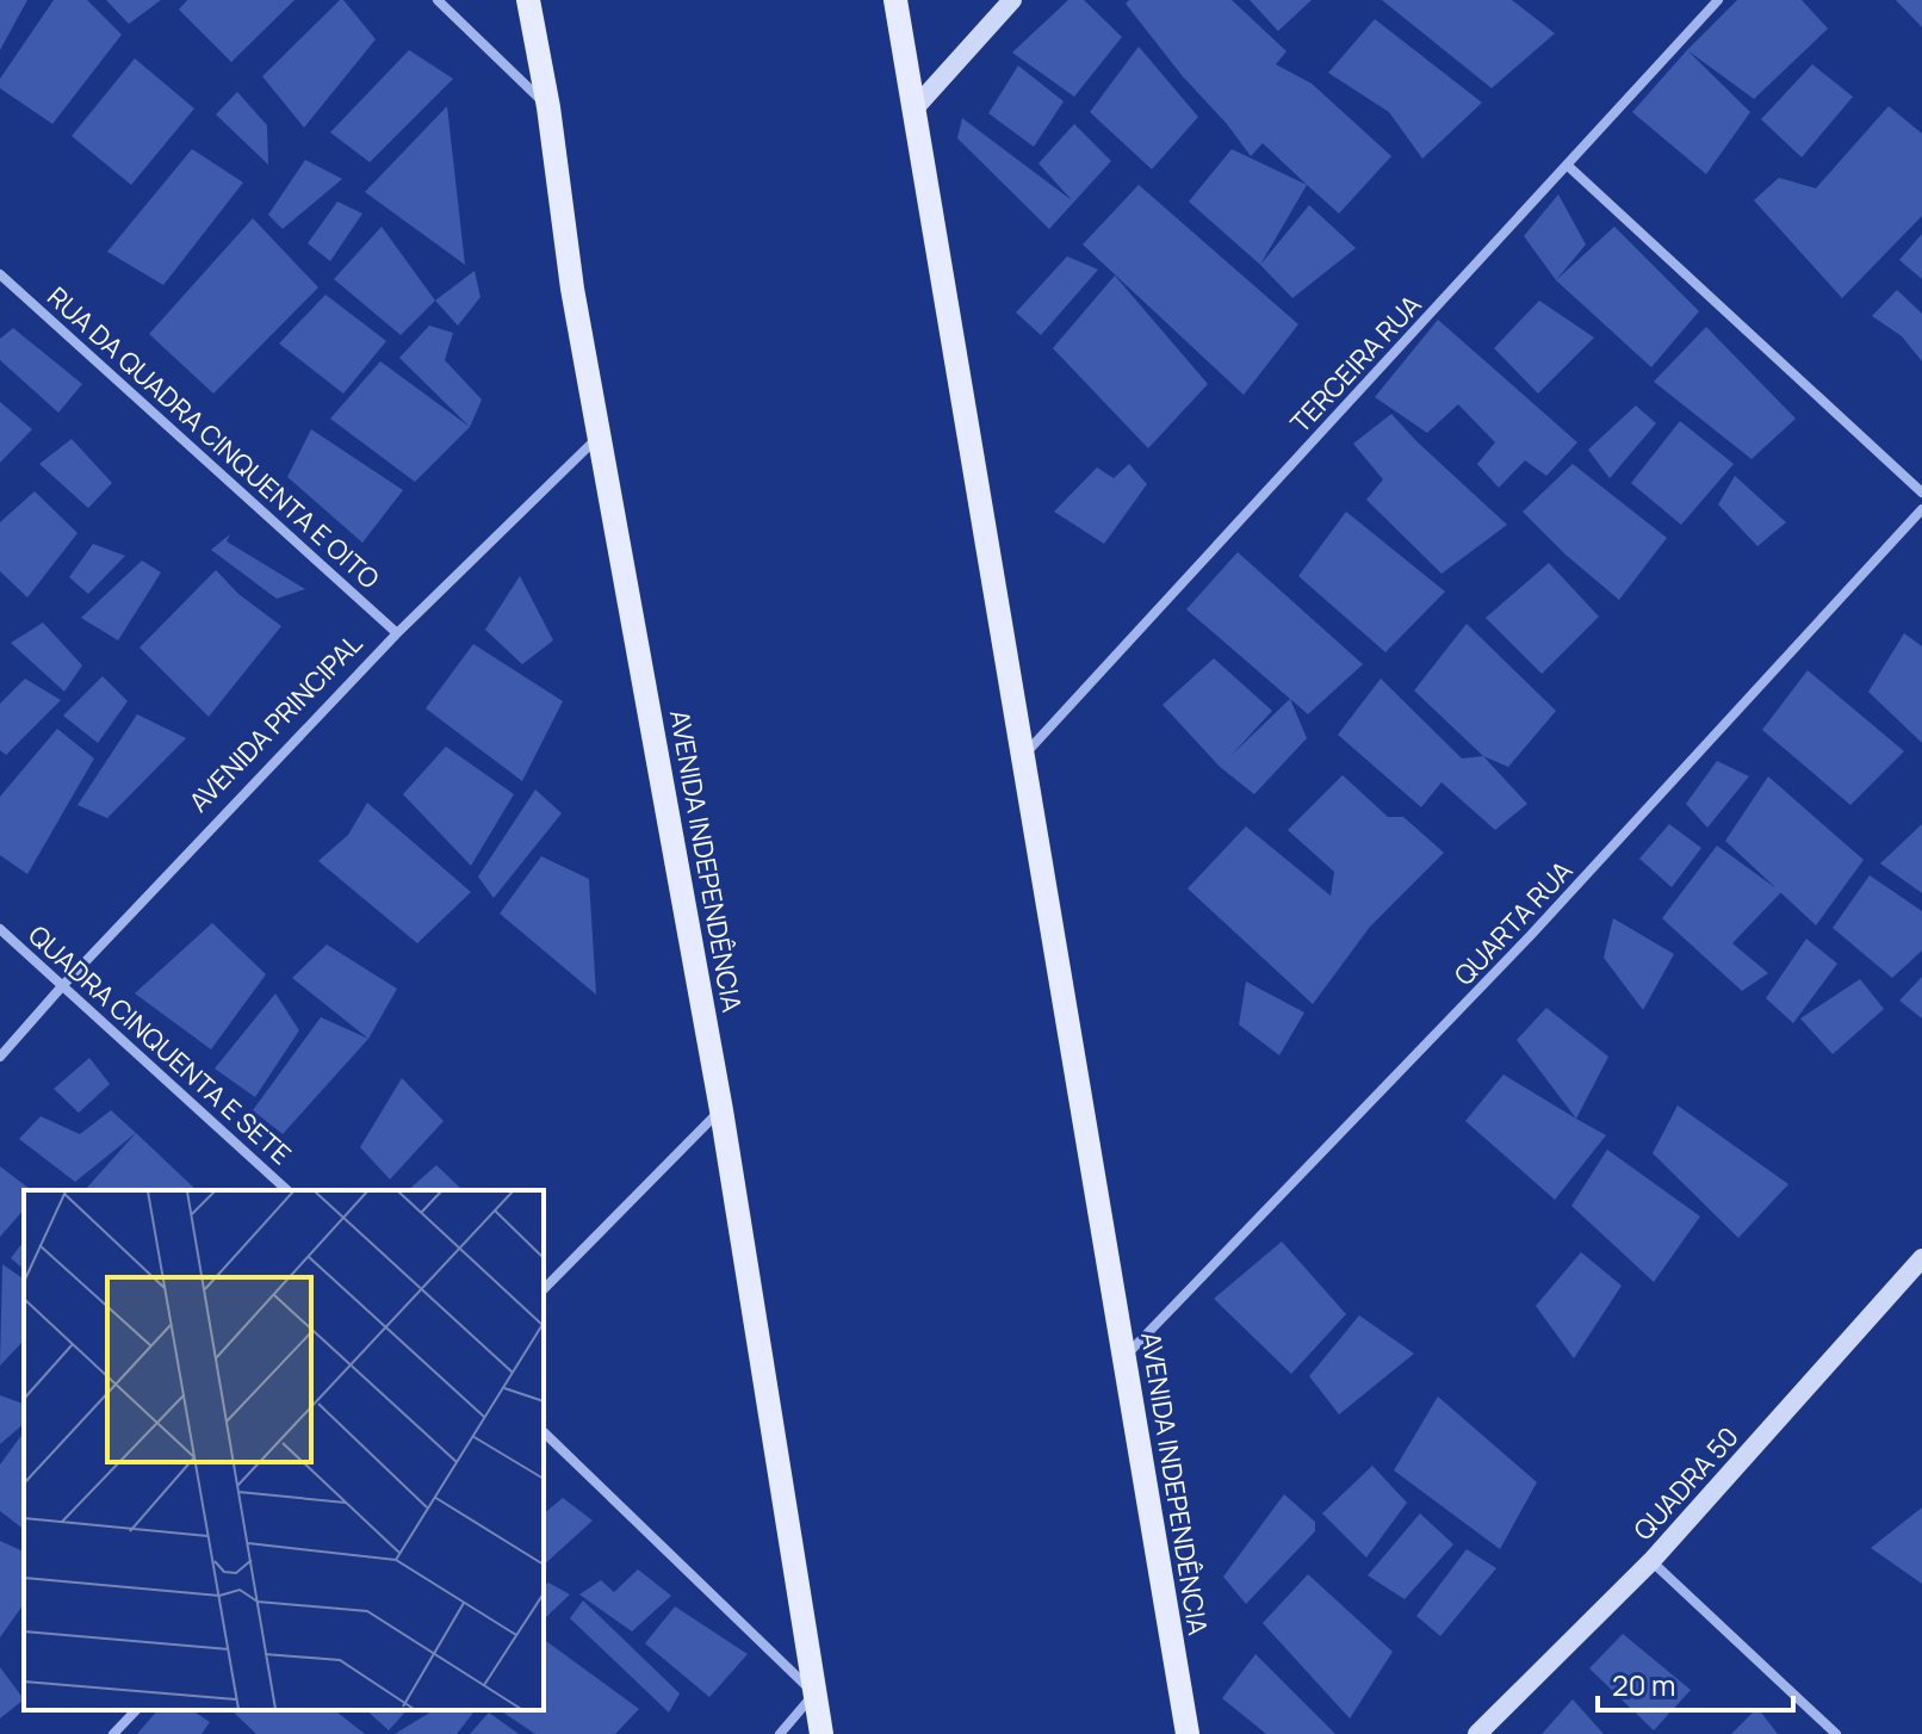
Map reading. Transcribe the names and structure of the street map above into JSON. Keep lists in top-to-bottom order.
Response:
{
  "streets": {
    "main road": ["AVENIDA INDEPENDÊNCIA"],
    "street": [
      "TERCEIRA RUA",
      "RUA DA QUADRA CINQUENTA E OITO",
      "AVENIDA PRINCIPAL",
      "QUARTA RUA",
      "QUADRA CINQUENTA E SETE",
      "QUADRA 50"
    ]
  },
  "crossings": [
    ["TERCEIRA RUA", "AVENIDA INDEPENDÊNCIA"],
    ["RUA DA QUADRA CINQUENTA E OITO", "AVENIDA PRINCIPAL"],
    ["AVENIDA PRINCIPAL", "AVENIDA INDEPENDÊNCIA"],
    ["AVENIDA PRINCIPAL", "QUADRA CINQUENTA E SETE"],
    ["AVENIDA INDEPENDÊNCIA", "QUARTA RUA"]
  ],
  "scale_bar": "20 m"
}
